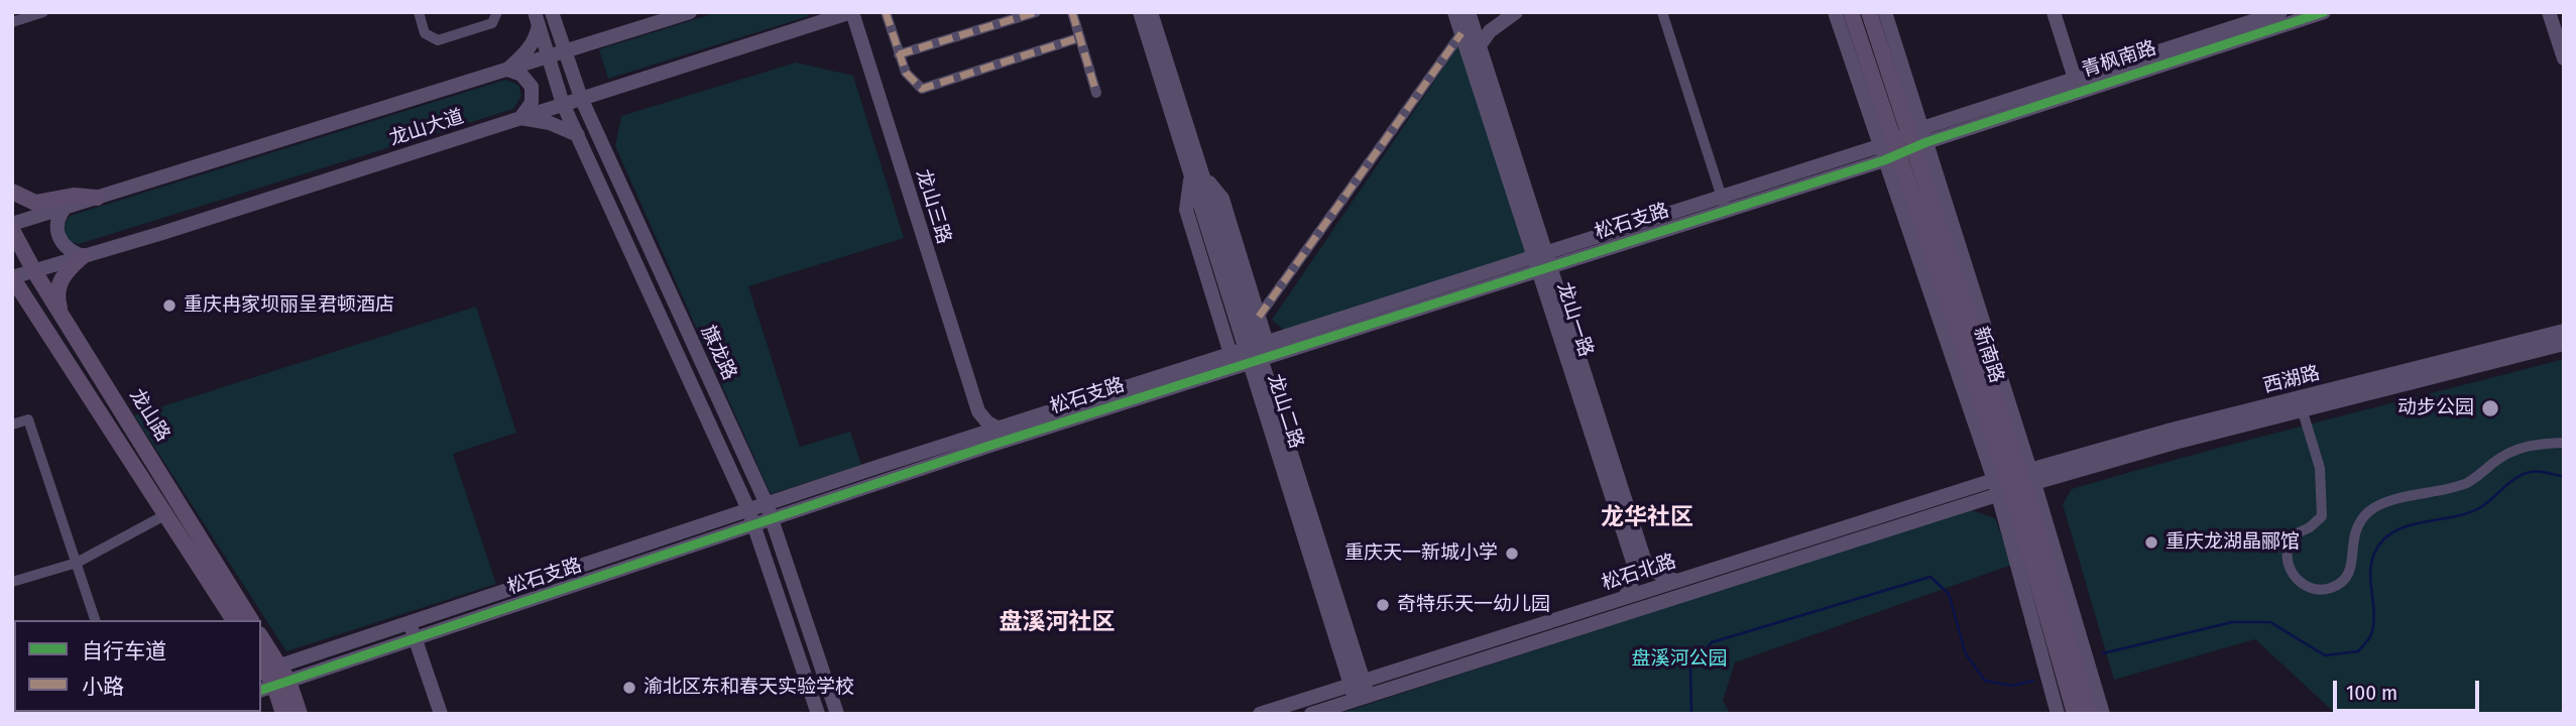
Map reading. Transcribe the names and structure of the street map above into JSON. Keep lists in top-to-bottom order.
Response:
{
  "streets": {
    "main road": [
      "青枫南路",
      "龙山大道",
      "龙山三路",
      "松石支路",
      "龙山一路",
      "旗龙路",
      "新南路",
      "西湖路",
      "龙山二路",
      "龙山路",
      "松石北路"
    ]
  },
  "crossings": [
    ["青枫南路", "松石支路"],
    ["青枫南路", "新南路"],
    ["龙山大道", "龙山三路"],
    ["龙山大道", "旗龙路"],
    ["龙山大道", "龙山路"],
    ["松石支路", "龙山一路"],
    ["松石支路", "旗龙路"],
    ["松石支路", "新南路"],
    ["松石支路", "龙山二路"],
    ["龙山一路", "松石北路"],
    ["新南路", "西湖路"],
    ["新南路", "松石北路"],
    ["西湖路", "松石北路"],
    ["龙山二路", "松石北路"]
  ],
  "districts": ["龙华社区", "盘溪河社区"],
  "parks": ["盘溪河公园"],
  "places": [
    "重庆冉家坝丽呈君顿酒店",
    "动步公园",
    "重庆龙湖晶郦馆",
    "重庆天一新城小学",
    "奇特乐天一幼儿园",
    "渝北区东和春天实验学校"
  ],
  "legend": ["自行车道", "小路"],
  "scale_bar": "100 m"
}
